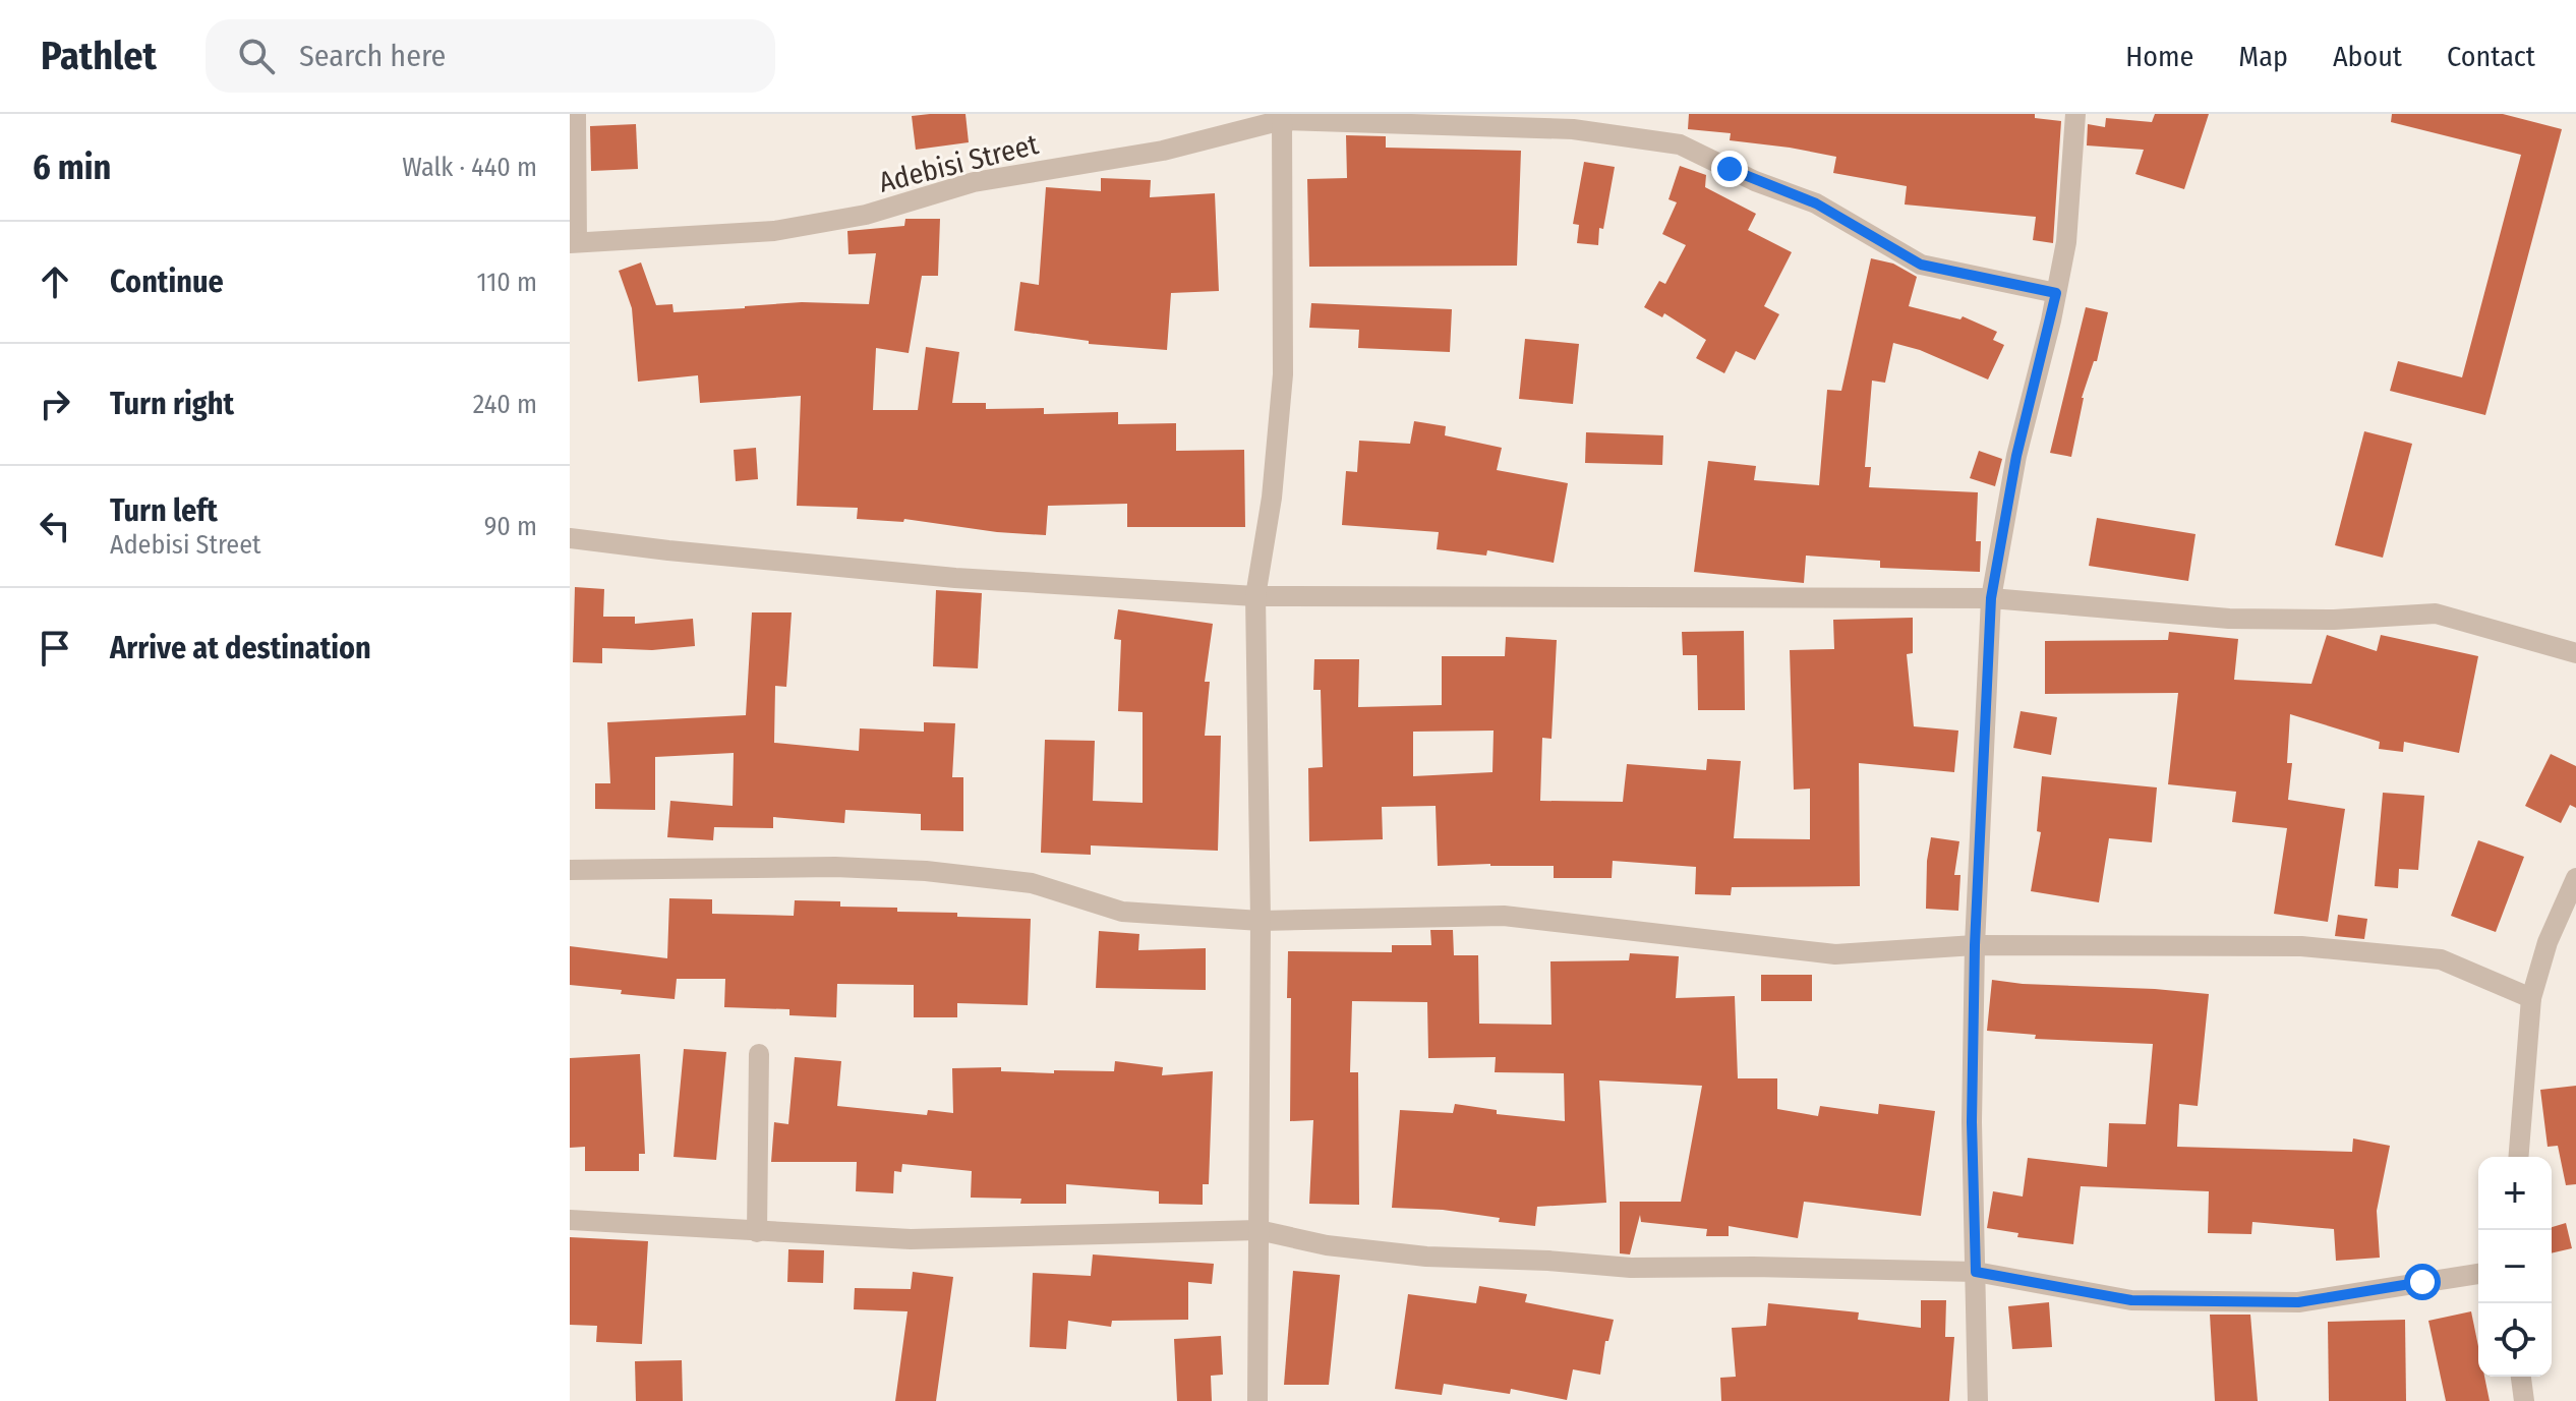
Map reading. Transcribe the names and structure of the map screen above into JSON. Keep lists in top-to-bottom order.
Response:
{
  "streets": {
    "street": ["Adebisi Street"]
  },
  "page": {
    "header": "Pathlet",
    "search": "Search here",
    "nav": [
      "Home",
      "Map",
      "About",
      "Contact"
    ],
    "heading": ["6 min", "Walk · 440 m"],
    "list": [
      ["Continue", "110 m"],
      ["Turn right", "240 m"],
      ["Turn left", "Adebisi Street", "90 m"],
      "Arrive at destination"
    ],
    "map_buttons": ["+", "−"]
  }
}
